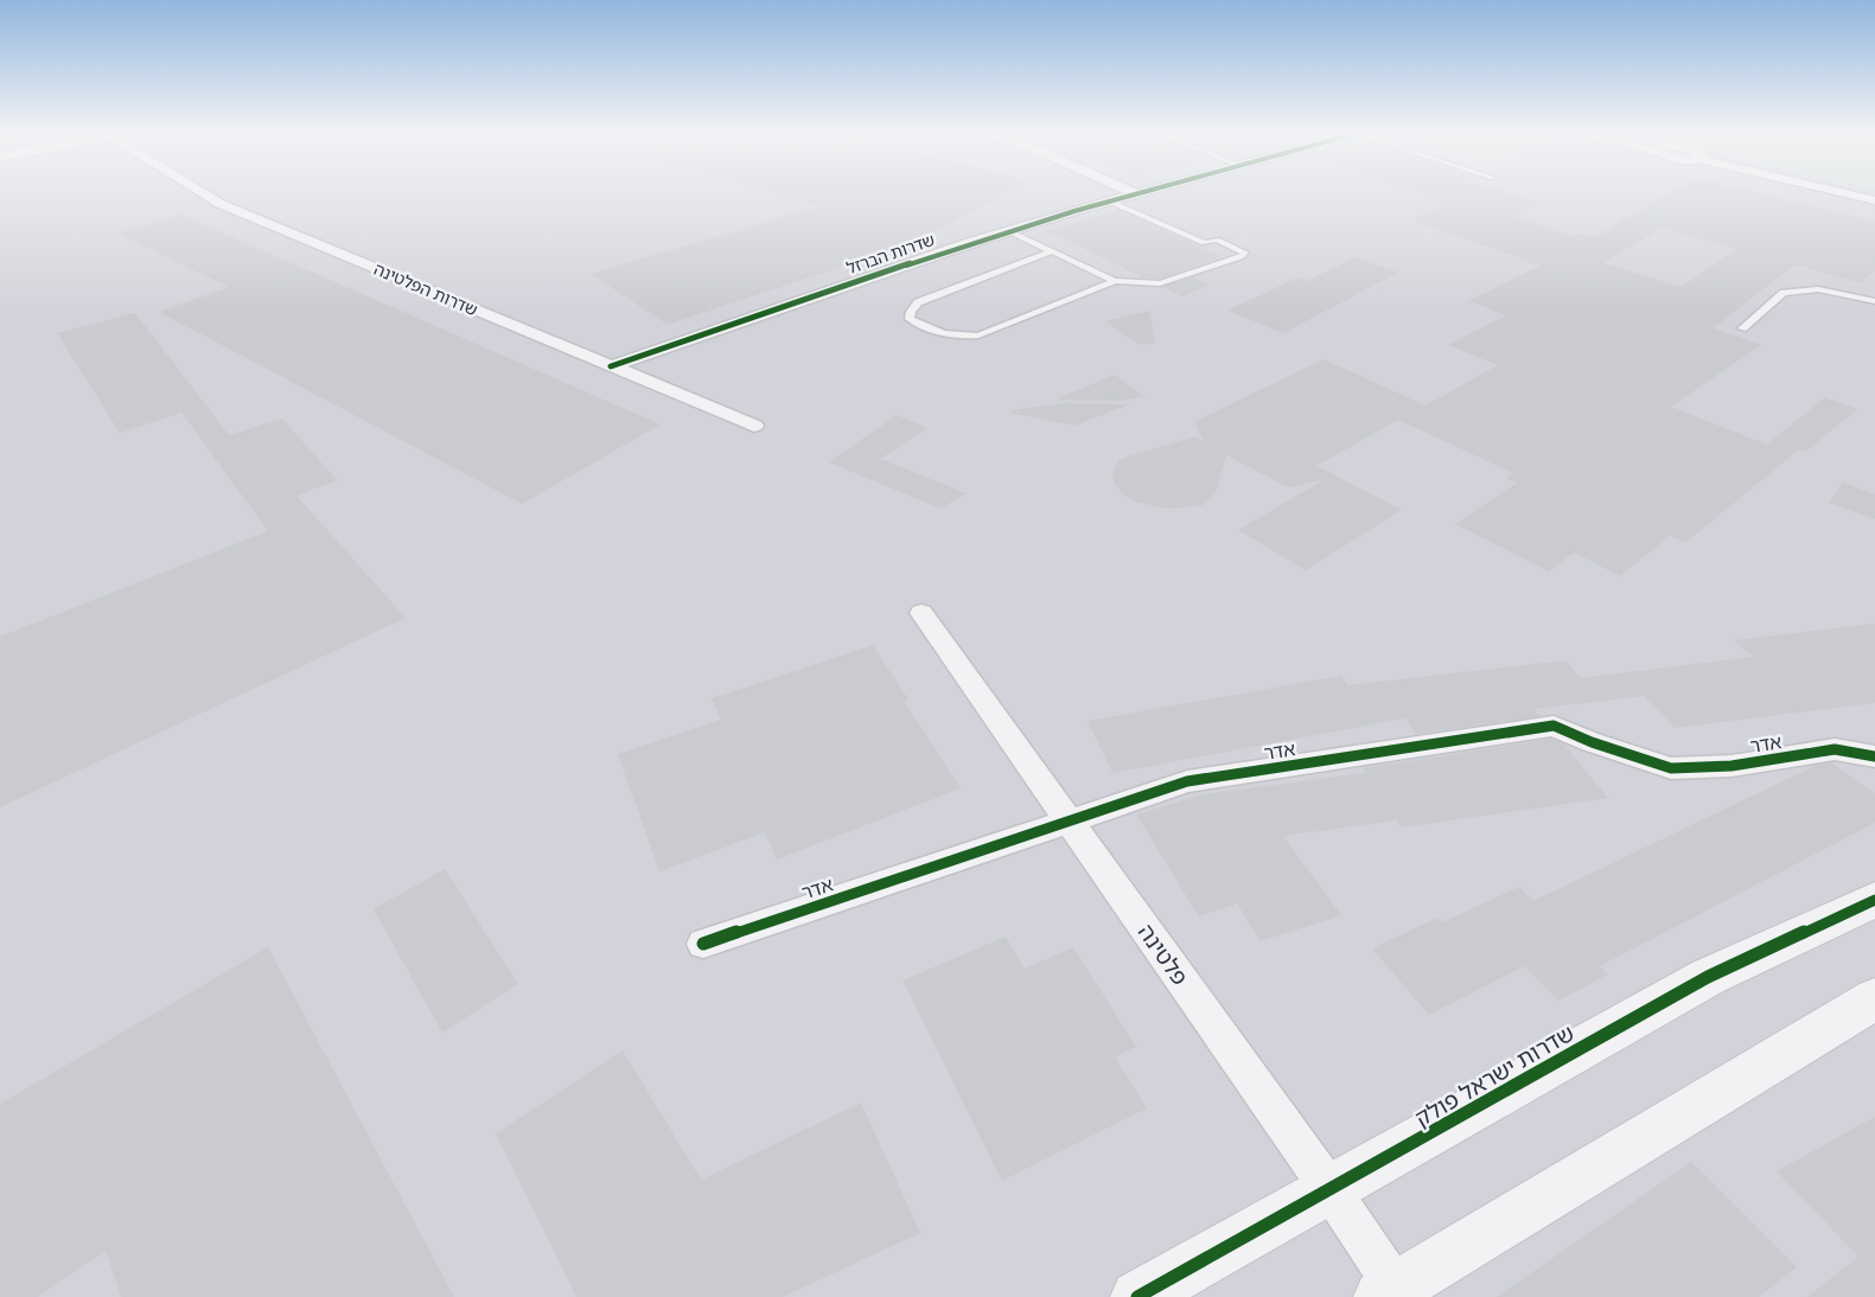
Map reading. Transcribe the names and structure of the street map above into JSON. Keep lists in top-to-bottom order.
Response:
{
  "streets": {
    "street": [
      "שדרות הברזל",
      "שדרות הפלטינה",
      "אדר",
      "פלטינה",
      "שדרות ישראל פולק"
    ]
  },
  "crossings": [
    ["שדרות הברזל", "שדרות הפלטינה"],
    ["אדר", "פלטינה"],
    ["פלטינה", "שדרות ישראל פולק"]
  ]
}
